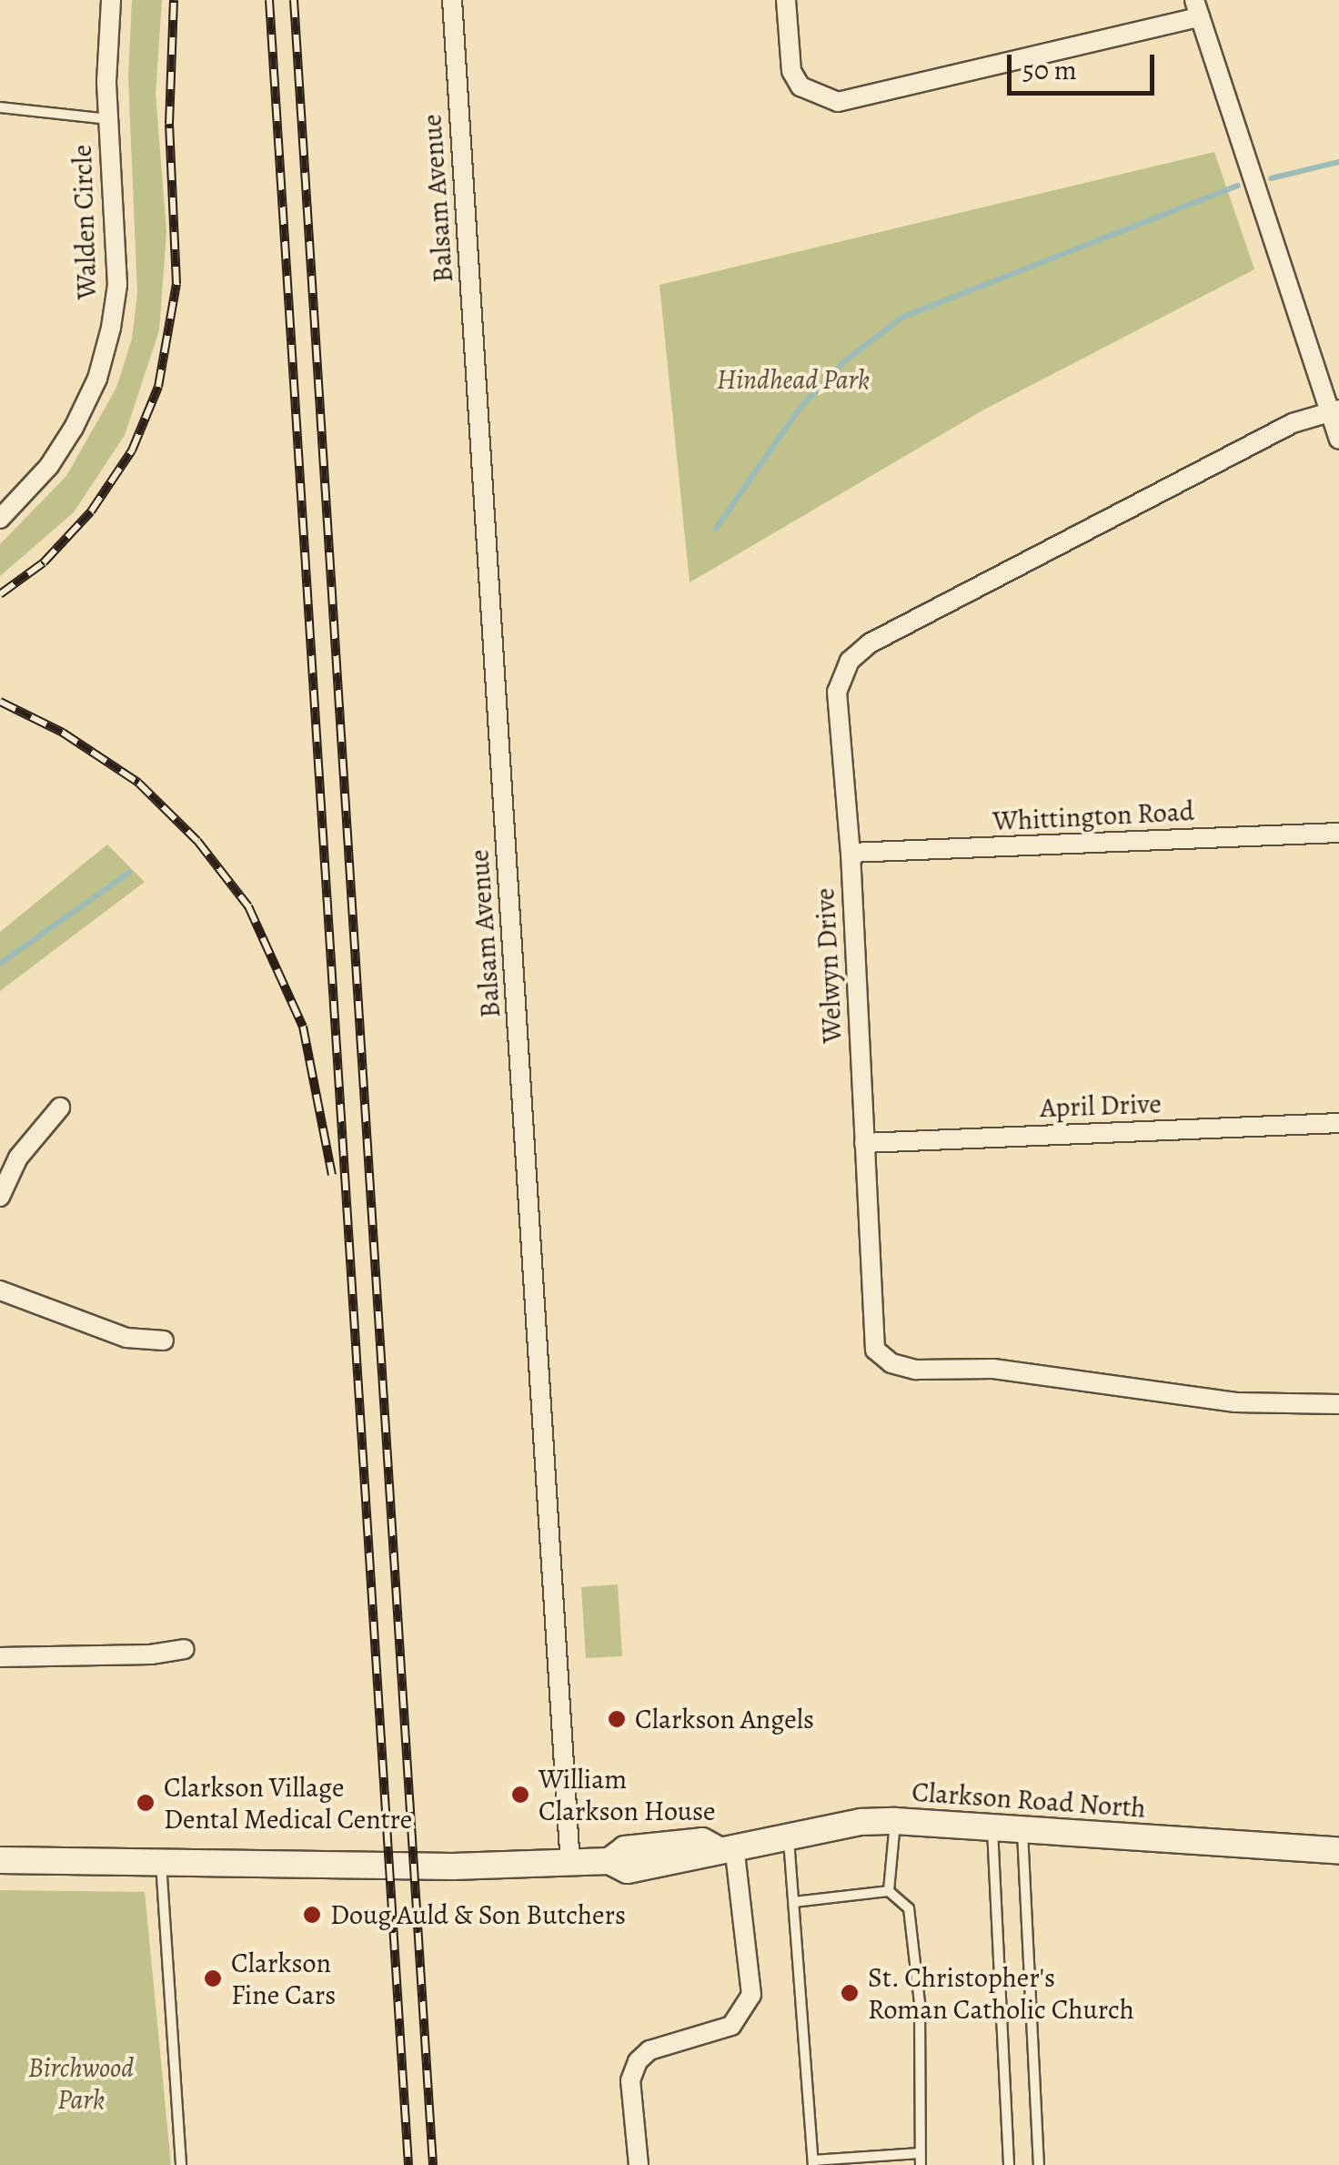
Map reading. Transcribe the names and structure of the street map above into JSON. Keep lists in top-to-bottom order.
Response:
{
  "streets": {
    "street": [
      "Balsam Avenue",
      "Walden Circle",
      "Whittington Road",
      "Welwyn Drive",
      "April Drive",
      "Clarkson Road North"
    ]
  },
  "crossings": [
    ["Balsam Avenue", "Clarkson Road North"],
    ["Whittington Road", "Welwyn Drive"],
    ["Welwyn Drive", "April Drive"]
  ],
  "parks": ["Hindhead Park", "Birchwood Park"],
  "places": [
    "Clarkson Angels",
    "William Clarkson House",
    "Clarkson Village Dental Medical Centre",
    "Doug Auld & Son Butchers",
    "Clarkson Fine Cars",
    "St. Christopher's Roman Catholic Church"
  ],
  "scale_bar": "50 m"
}
